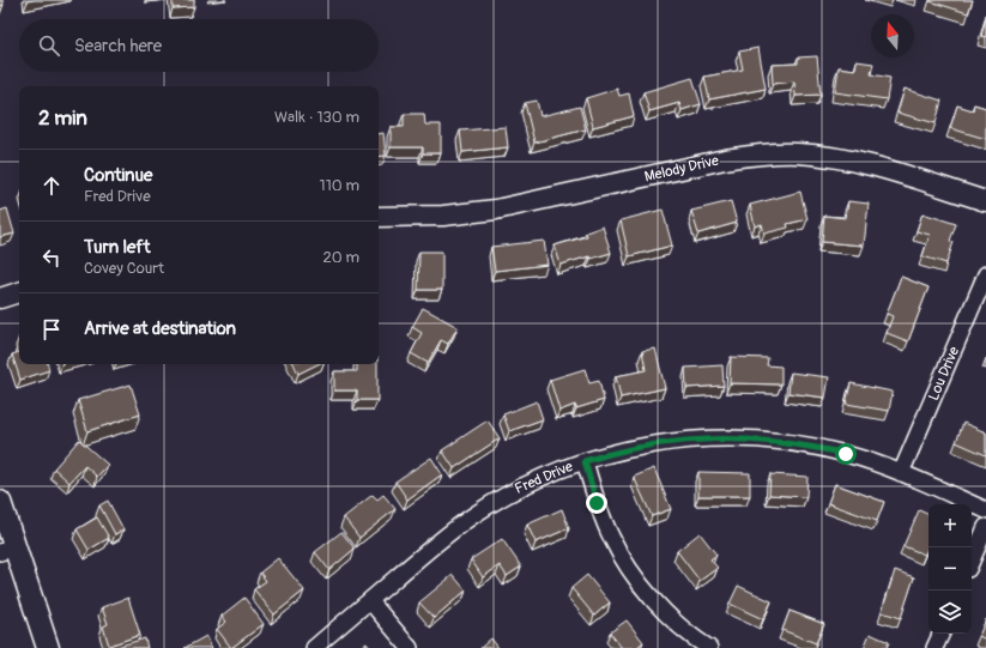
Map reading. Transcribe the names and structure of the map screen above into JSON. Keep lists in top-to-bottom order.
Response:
{
  "streets": {
    "street": ["Melody Drive", "Lou Drive", "Fred Drive"]
  },
  "crossings": [
    ["Lou Drive", "Fred Drive"]
  ],
  "north": "top",
  "page": {
    "search": "Search here",
    "heading": ["2 min", "Walk · 130 m"],
    "list": [
      ["Continue", "Fred Drive", "110 m"],
      ["Turn left", "Covey Court", "20 m"],
      "Arrive at destination"
    ],
    "map_buttons": ["+", "−"]
  }
}
